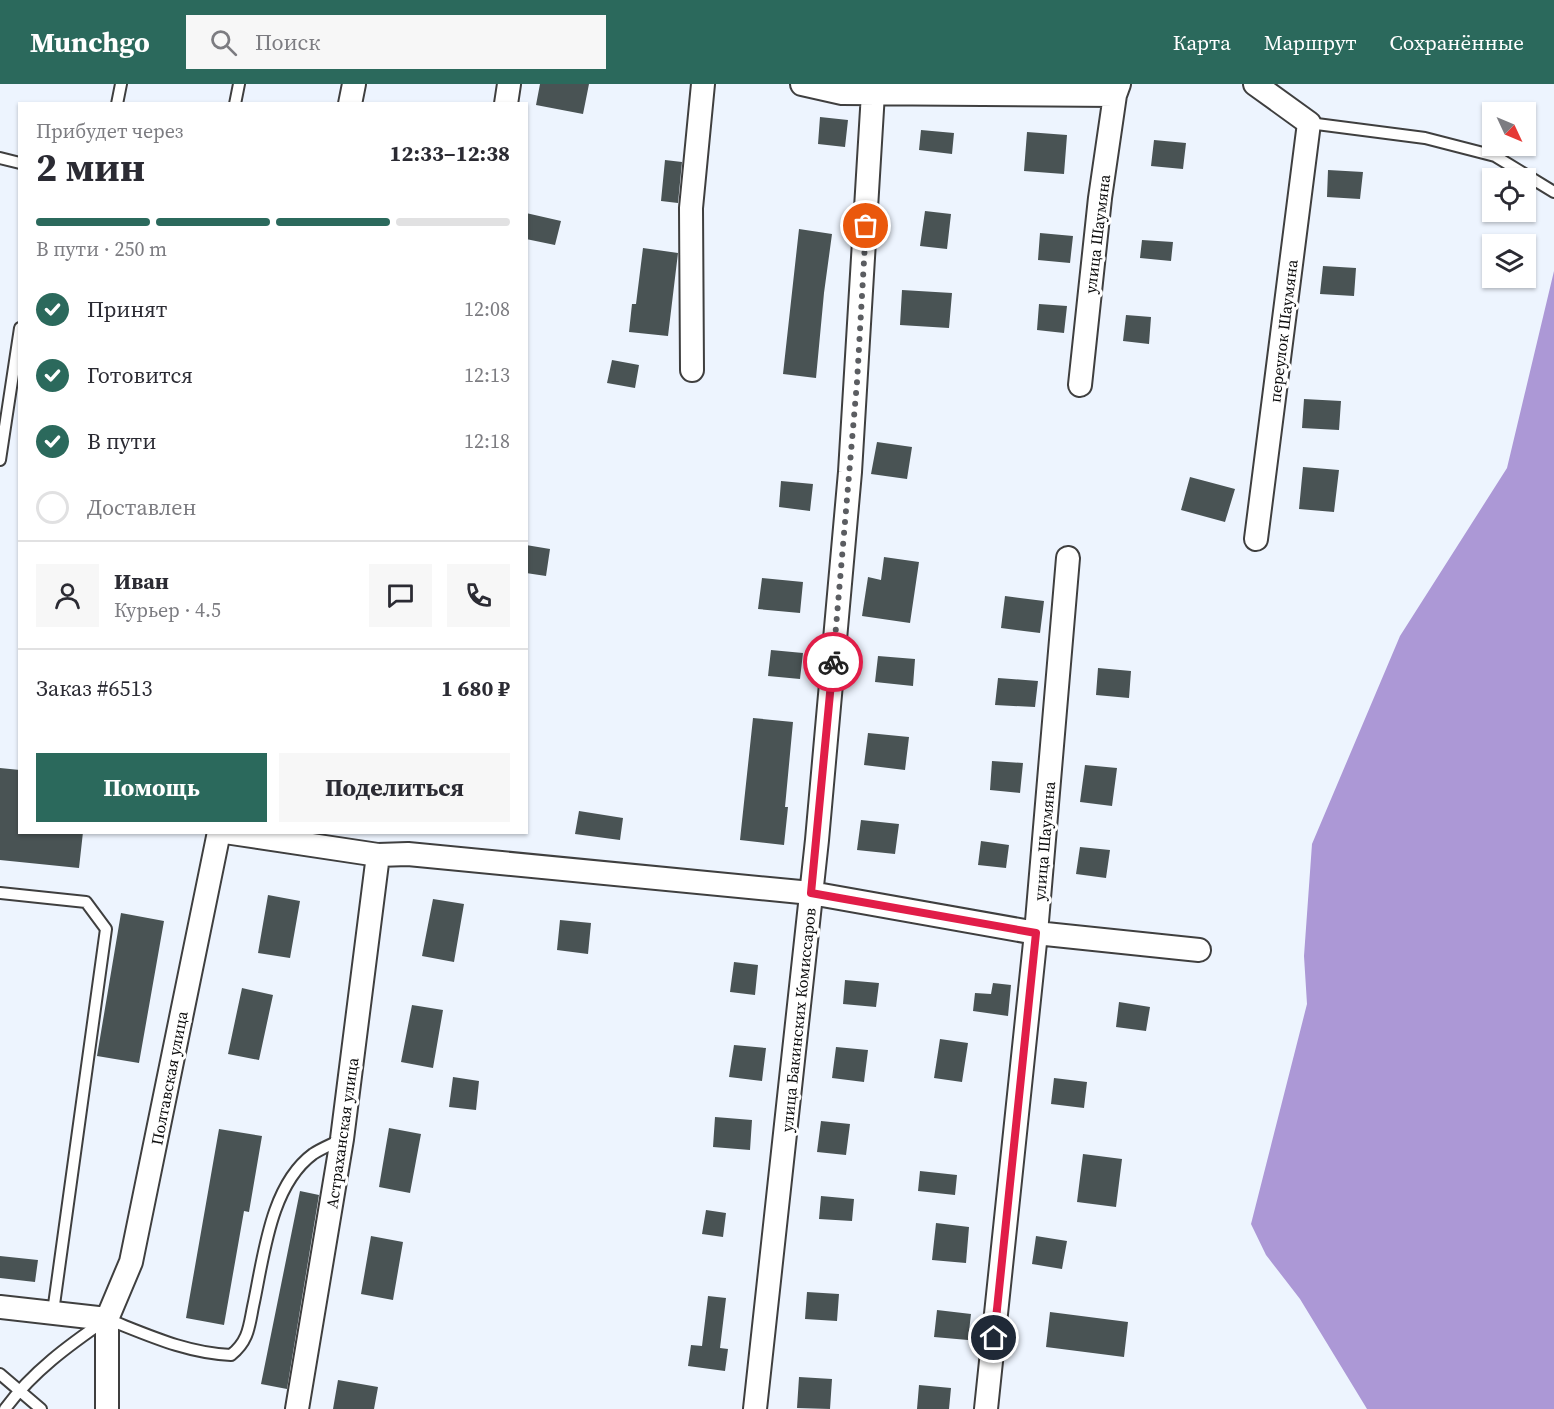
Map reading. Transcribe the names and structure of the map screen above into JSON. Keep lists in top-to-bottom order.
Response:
{
  "streets": {
    "street": [
      "улица Шаумяна",
      "переулок Шаумяна",
      "улица Бакинских Комиссаров",
      "Полтавская улица",
      "Астраханская улица"
    ]
  },
  "north": "bottom right",
  "page": {
    "header": "Munchgo",
    "search": "Поиск",
    "nav": ["Карта", "Маршрут", "Сохранённые"],
    "heading": ["2 мин", "Прибудет через", "12:33–12:38"],
    "panel": [
      "Иван",
      "Курьер · 4.5",
      "Заказ #6513",
      "1 680 ₽"
    ],
    "bar": "В пути · 250 m",
    "list": [
      ["Принят", "12:08"],
      ["Готовится", "12:13"],
      ["В пути", "12:18"],
      "Доставлен"
    ],
    "buttons": ["Помощь", "Поделиться"]
  }
}
